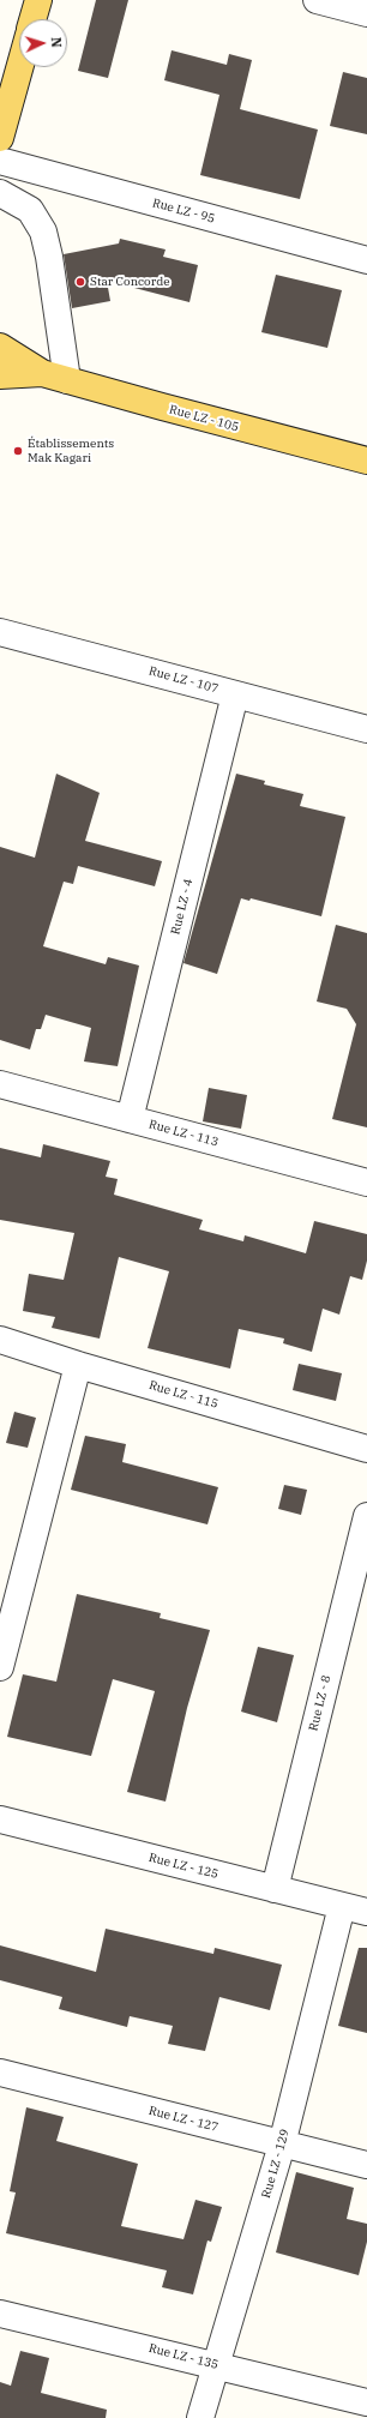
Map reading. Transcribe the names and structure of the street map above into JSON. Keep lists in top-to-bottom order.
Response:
{
  "streets": {
    "main road": ["Rue LZ - 105"],
    "street": [
      "Rue LZ - 95",
      "Rue LZ - 107",
      "Rue LZ - 4",
      "Rue LZ - 113",
      "Rue LZ - 115",
      "Rue LZ - 8",
      "Rue LZ - 125",
      "Rue LZ - 127",
      "Rue LZ - 129",
      "Rue LZ - 135"
    ]
  },
  "crossings": [
    ["Rue LZ - 107", "Rue LZ - 4"],
    ["Rue LZ - 4", "Rue LZ - 113"],
    ["Rue LZ - 8", "Rue LZ - 125"],
    ["Rue LZ - 125", "Rue LZ - 129"],
    ["Rue LZ - 127", "Rue LZ - 129"],
    ["Rue LZ - 129", "Rue LZ - 135"]
  ],
  "places": ["Star Concorde", "Établissements Mak Kagari"],
  "north": "right"
}
